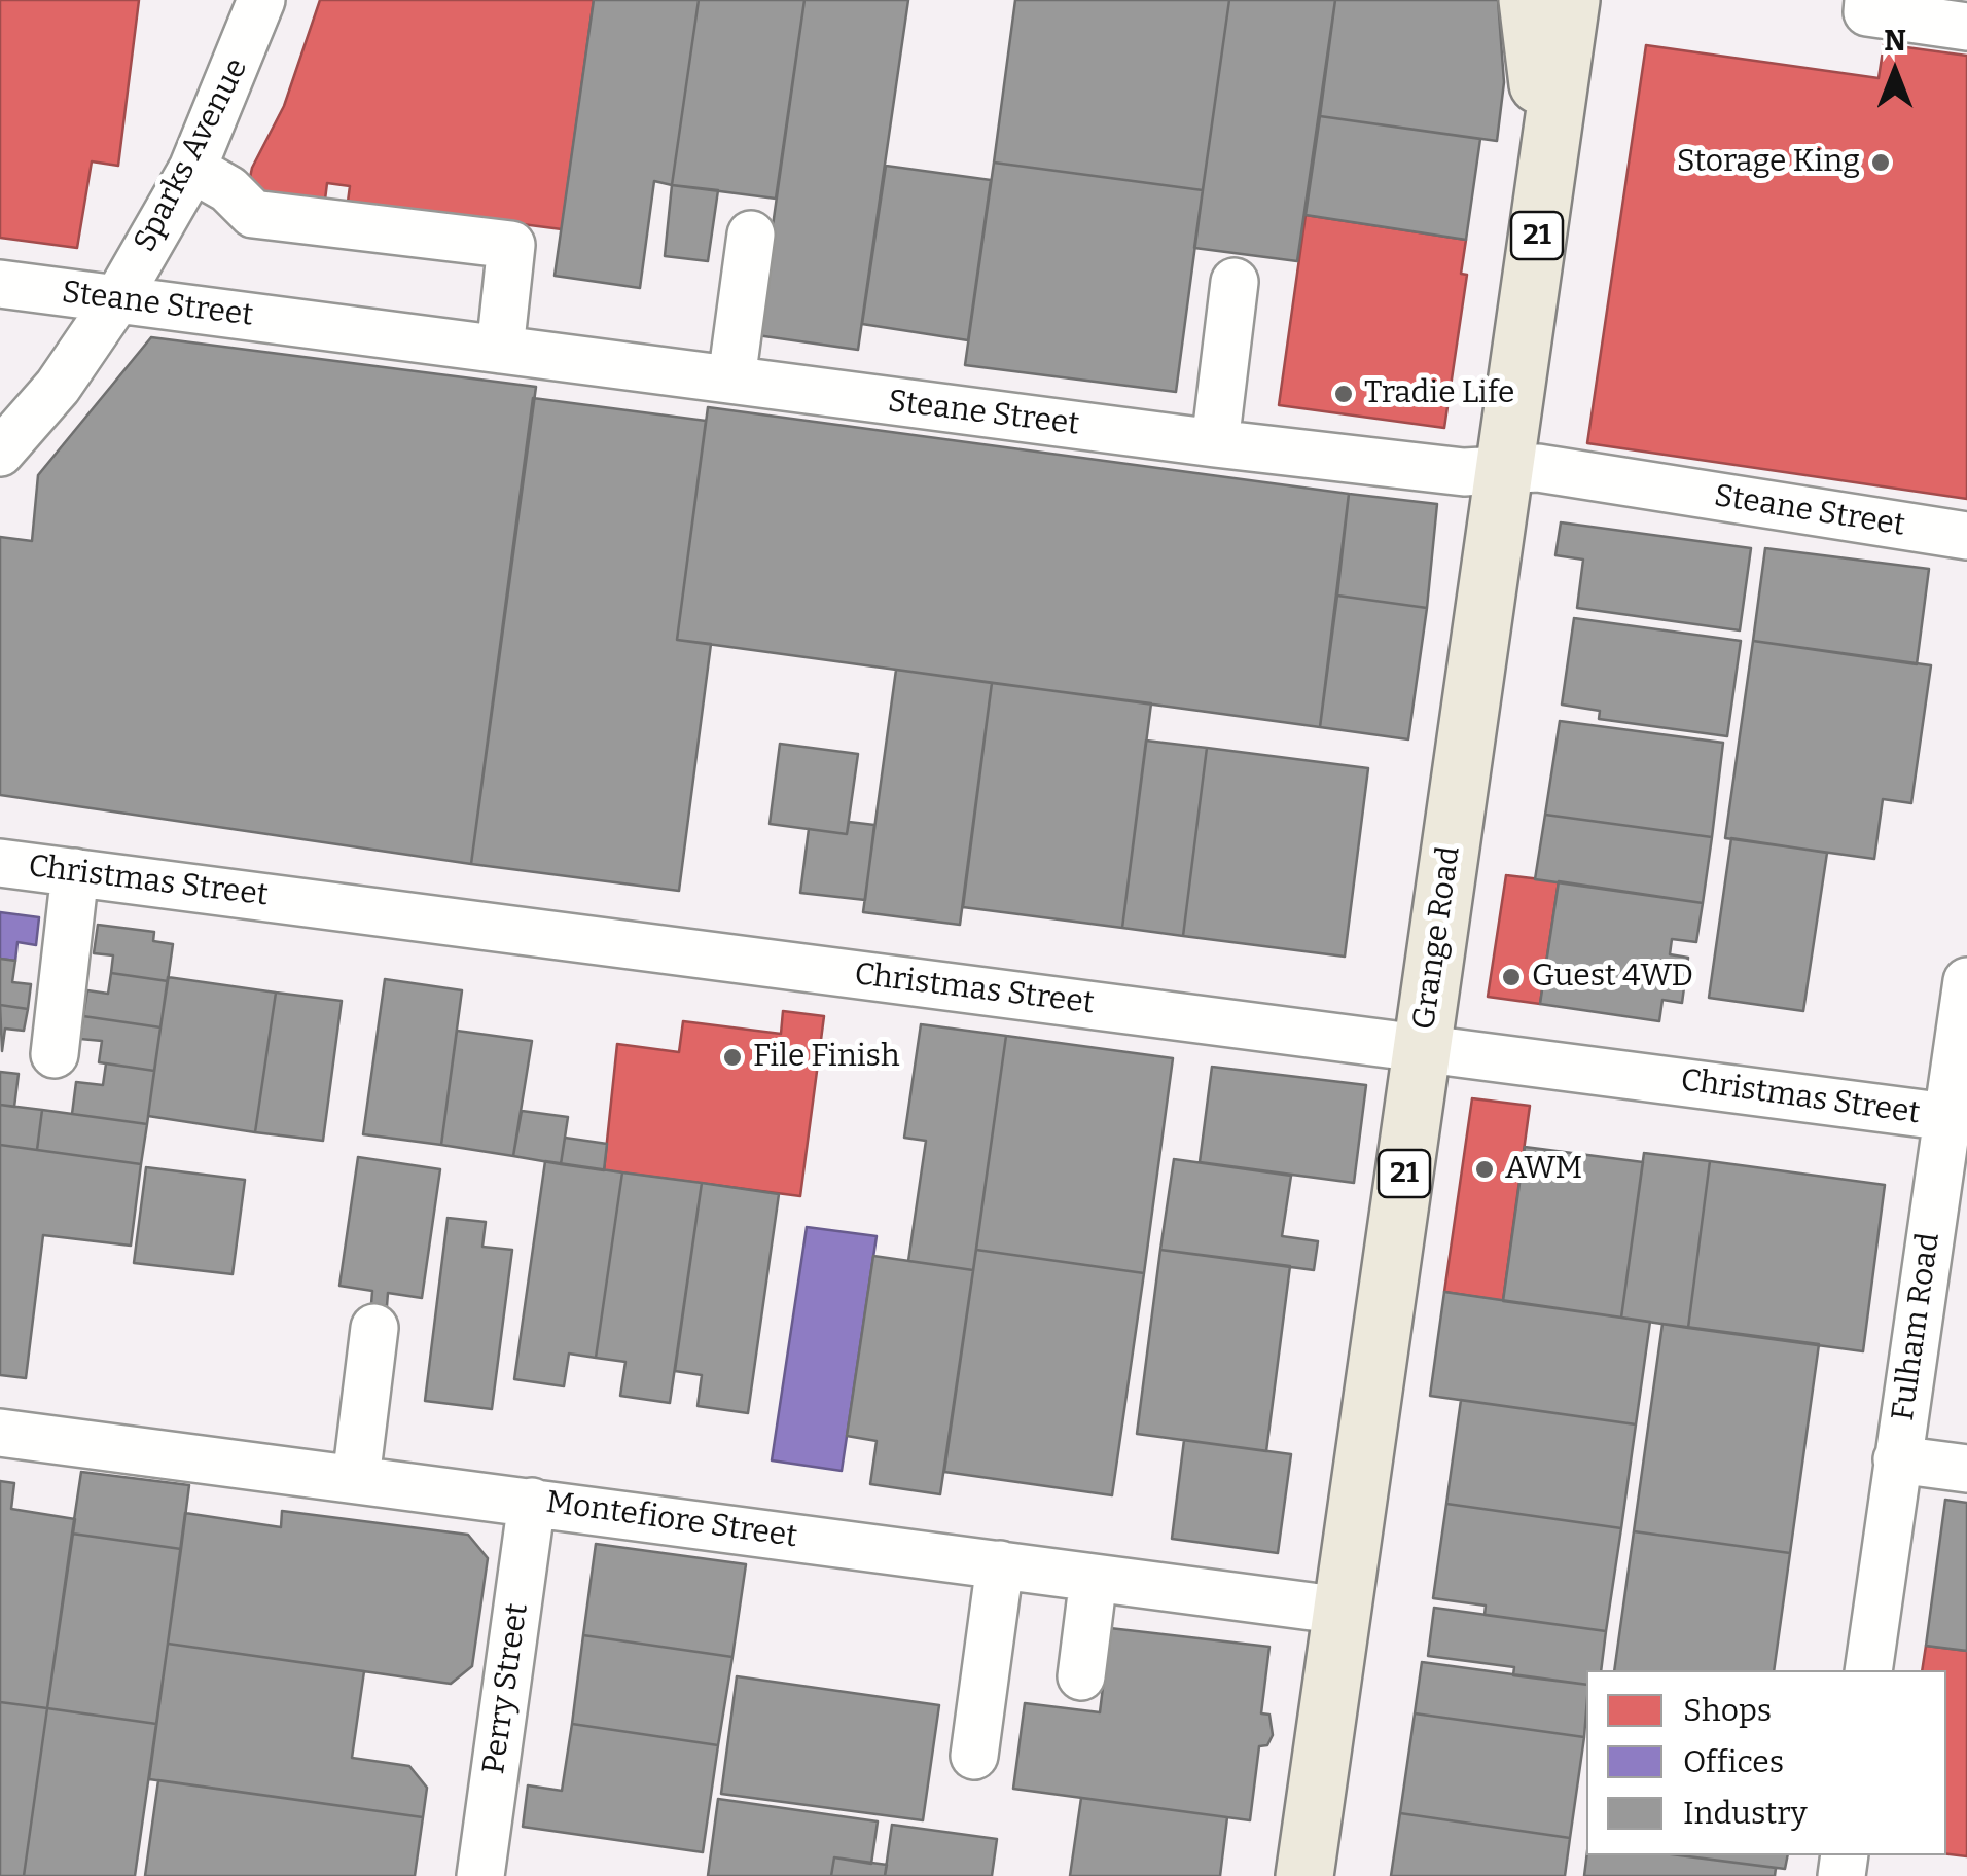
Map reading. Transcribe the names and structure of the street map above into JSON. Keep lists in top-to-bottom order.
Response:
{
  "streets": {
    "main road": ["21", "Grange Road"],
    "street": [
      "Sparks Avenue",
      "Steane Street",
      "Christmas Street",
      "Fulham Road",
      "Montefiore Street",
      "Perry Street"
    ]
  },
  "crossings": [
    ["Sparks Avenue", "Steane Street"],
    ["Steane Street", "Grange Road"],
    ["Christmas Street", "Grange Road"],
    ["Christmas Street", "Fulham Road"],
    ["Grange Road", "Montefiore Street"],
    ["Montefiore Street", "Perry Street"]
  ],
  "places": [
    "Storage King",
    "Tradie Life",
    "Guest 4WD",
    "File Finish",
    "AWM"
  ],
  "legend": ["Shops", "Offices", "Industry"],
  "north": "top"
}
